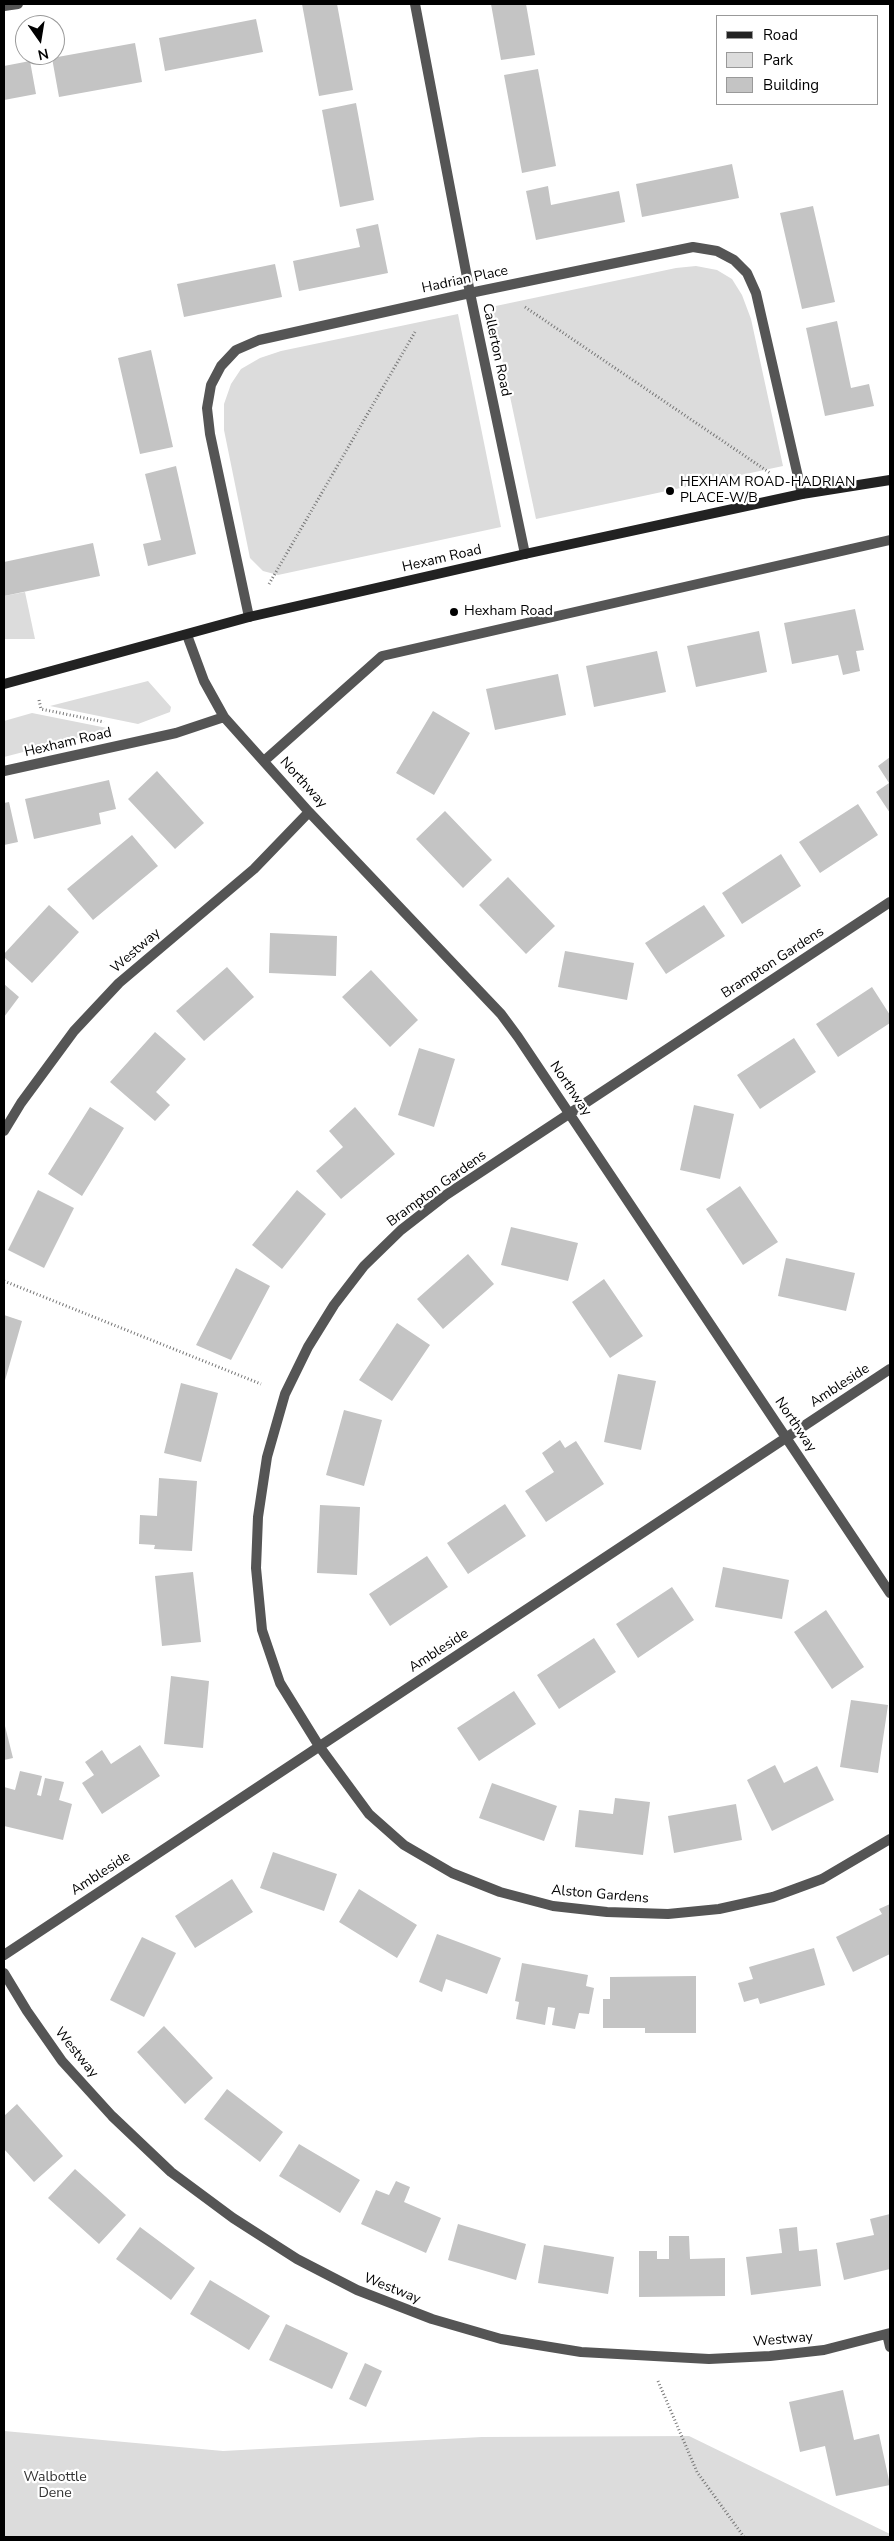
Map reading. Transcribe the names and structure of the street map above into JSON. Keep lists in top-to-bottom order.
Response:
{
  "streets": {
    "main road": ["Hexam Road"],
    "street": [
      "Hadrian Place",
      "Callerton Road",
      "Hexham Road",
      "Northway",
      "Westway",
      "Brampton Gardens",
      "Ambleside",
      "Alston Gardens"
    ]
  },
  "crossings": [
    ["Hadrian Place", "Callerton Road"],
    ["Hadrian Place", "Hexam Road"],
    ["Callerton Road", "Hexam Road"],
    ["Hexam Road", "Northway"],
    ["Hexham Road", "Northway"],
    ["Northway", "Westway"],
    ["Northway", "Brampton Gardens"],
    ["Northway", "Ambleside"],
    ["Brampton Gardens", "Ambleside"],
    ["Brampton Gardens", "Alston Gardens"],
    ["Ambleside", "Alston Gardens"]
  ],
  "parks": ["Walbottle Dene"],
  "places": ["HEXHAM ROAD-HADRIAN PLACE-W/B", "Hexham Road"],
  "legend": ["Road", "Park", "Building"],
  "north": "bottom"
}
